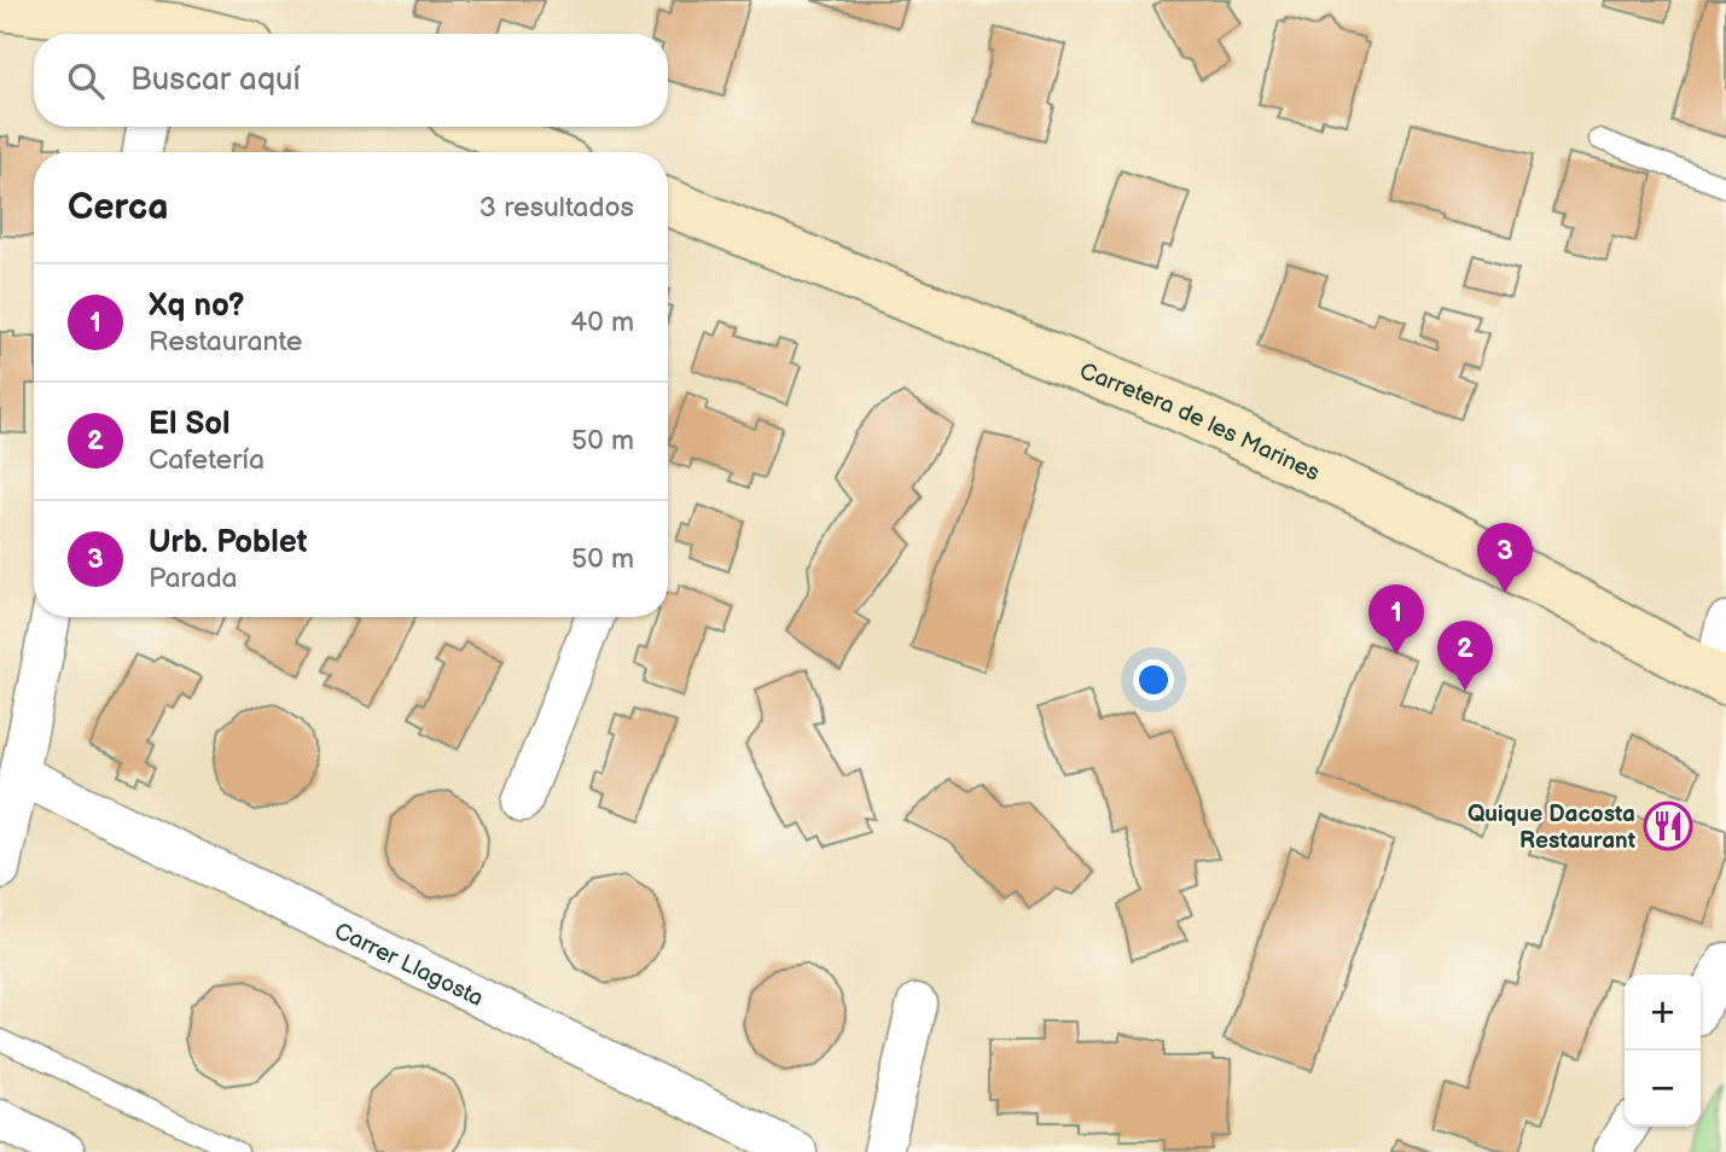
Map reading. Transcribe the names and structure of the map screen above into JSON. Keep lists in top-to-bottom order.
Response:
{
  "streets": {
    "main road": ["Carretera de les Marines"],
    "street": ["Carrer Llagosta"]
  },
  "places": {
    "restaurant": ["Quique Dacosta Restaurant"]
  },
  "page": {
    "search": "Buscar aquí",
    "heading": ["Cerca", "3 resultados"],
    "list": [
      {
        "mark": "1",
        "name": "Xq no?",
        "note": "Restaurante",
        "value": "40 m"
      },
      {
        "mark": "2",
        "name": "El Sol",
        "note": "Cafetería",
        "value": "50 m"
      },
      {
        "mark": "3",
        "name": "Urb. Poblet",
        "note": "Parada",
        "value": "50 m"
      }
    ],
    "pins": ["3", "1", "2"],
    "map_buttons": ["+", "−"]
  }
}
